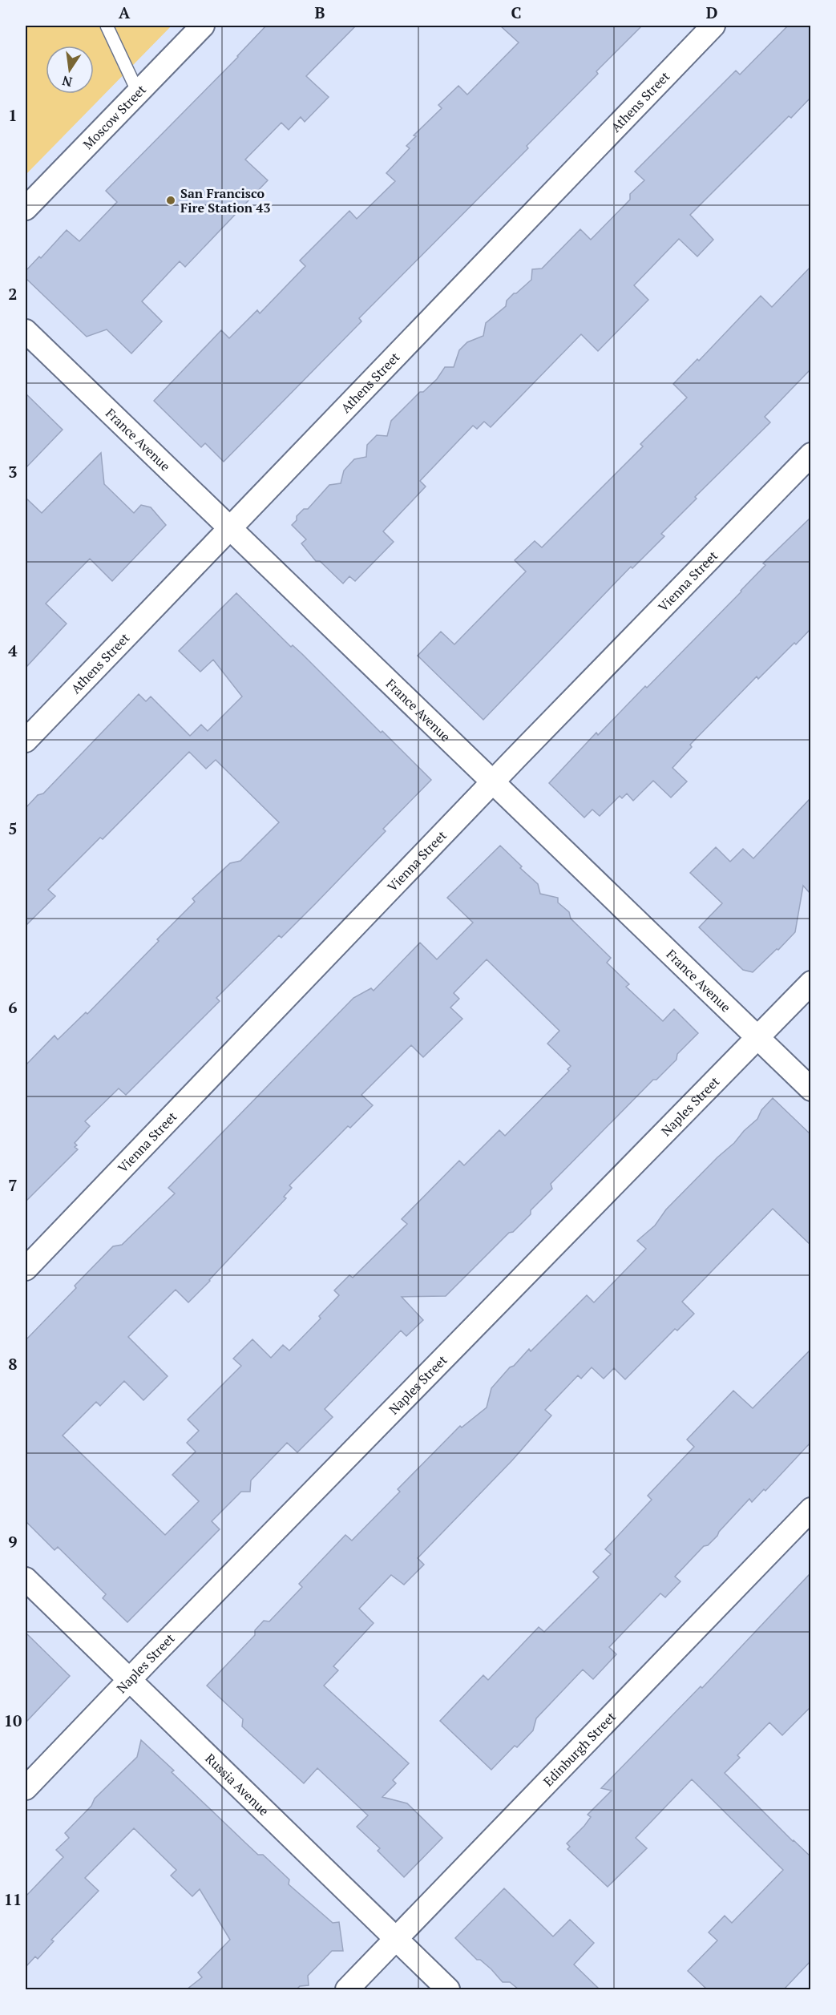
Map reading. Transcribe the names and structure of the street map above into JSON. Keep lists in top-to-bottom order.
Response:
{
  "streets": {
    "street": [
      "Athens Street",
      "Moscow Street",
      "France Avenue",
      "Vienna Street",
      "Naples Street",
      "Edinburgh Street",
      "Russia Avenue"
    ]
  },
  "crossings": [
    ["Athens Street", "France Avenue"],
    ["France Avenue", "Vienna Street"],
    ["France Avenue", "Naples Street"],
    ["Naples Street", "Russia Avenue"],
    ["Edinburgh Street", "Russia Avenue"]
  ],
  "places": ["San Francisco Fire Station 43"],
  "north": "bottom",
  "grid": {
    "columns": [
      "A",
      "B",
      "C",
      "D"
    ],
    "rows": [
      "1",
      "2",
      "3",
      "4",
      "5",
      "6",
      "7",
      "8",
      "9",
      "10",
      "11"
    ]
  }
}
